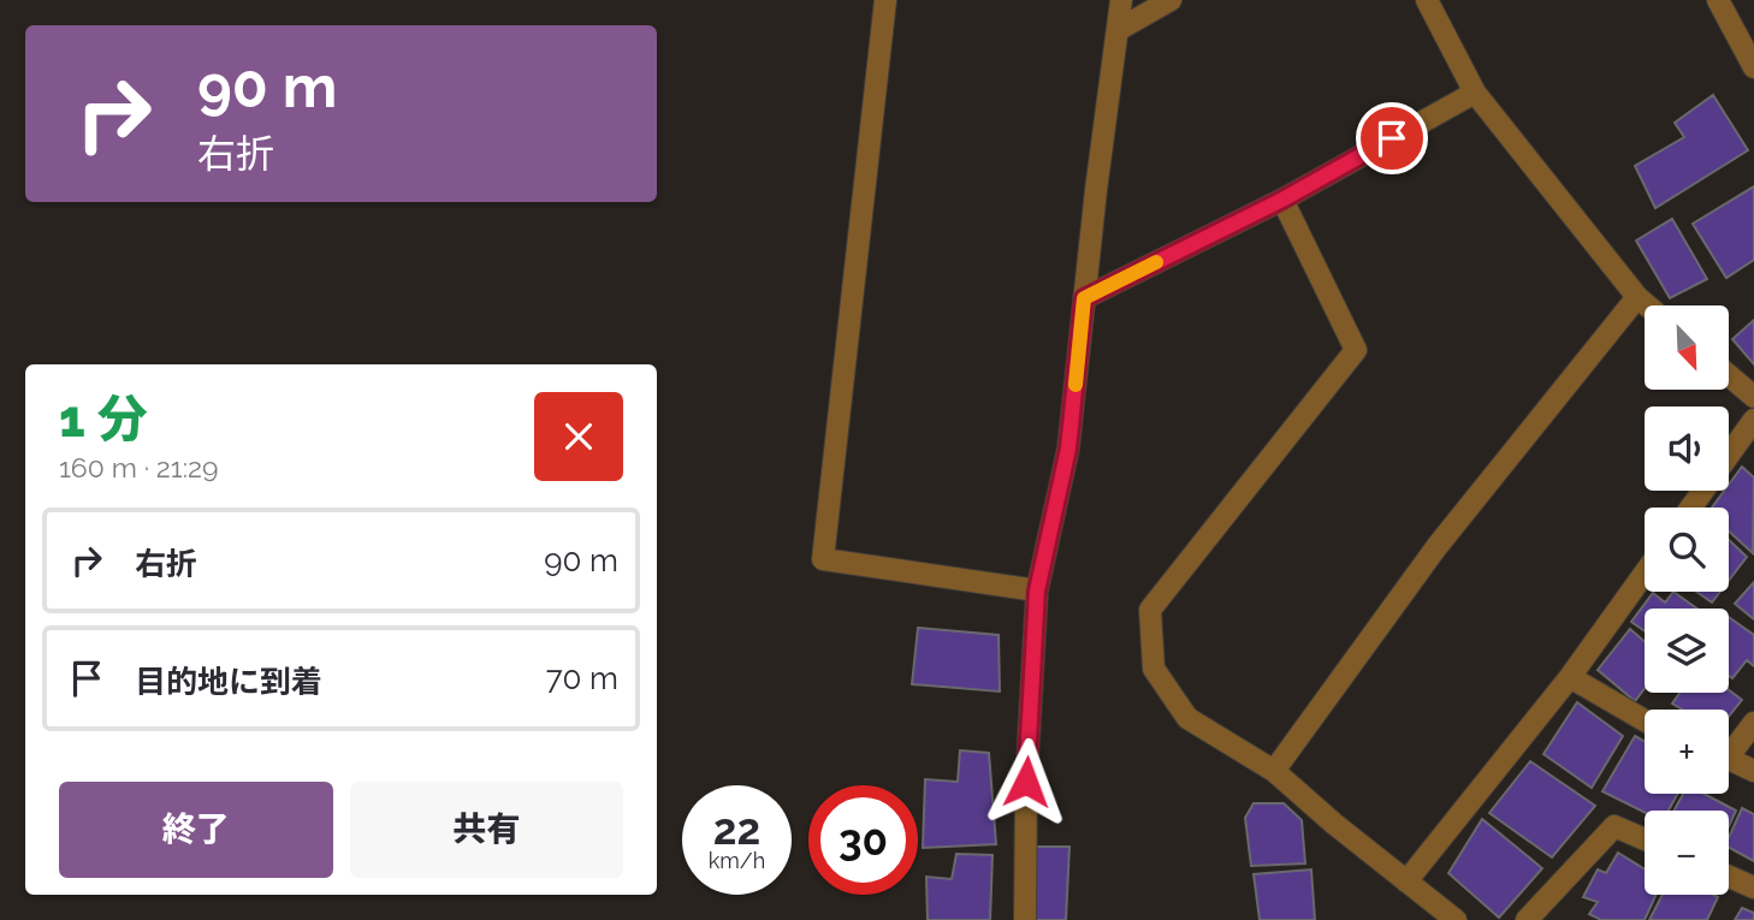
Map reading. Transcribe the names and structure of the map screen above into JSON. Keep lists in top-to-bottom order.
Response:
{
  "north": "bottom right",
  "page": {
    "turn": ["90 m", "右折"],
    "map_buttons": ["+", "−"],
    "heading": ["1 分", "160 m · 21:29"],
    "list": [
      {
        "name": "右折",
        "value": "90 m"
      },
      {
        "name": "目的地に到着",
        "value": "70 m"
      }
    ],
    "buttons": ["終了", "共有"],
    "speed": "22 km/h",
    "limit": "30"
  }
}
